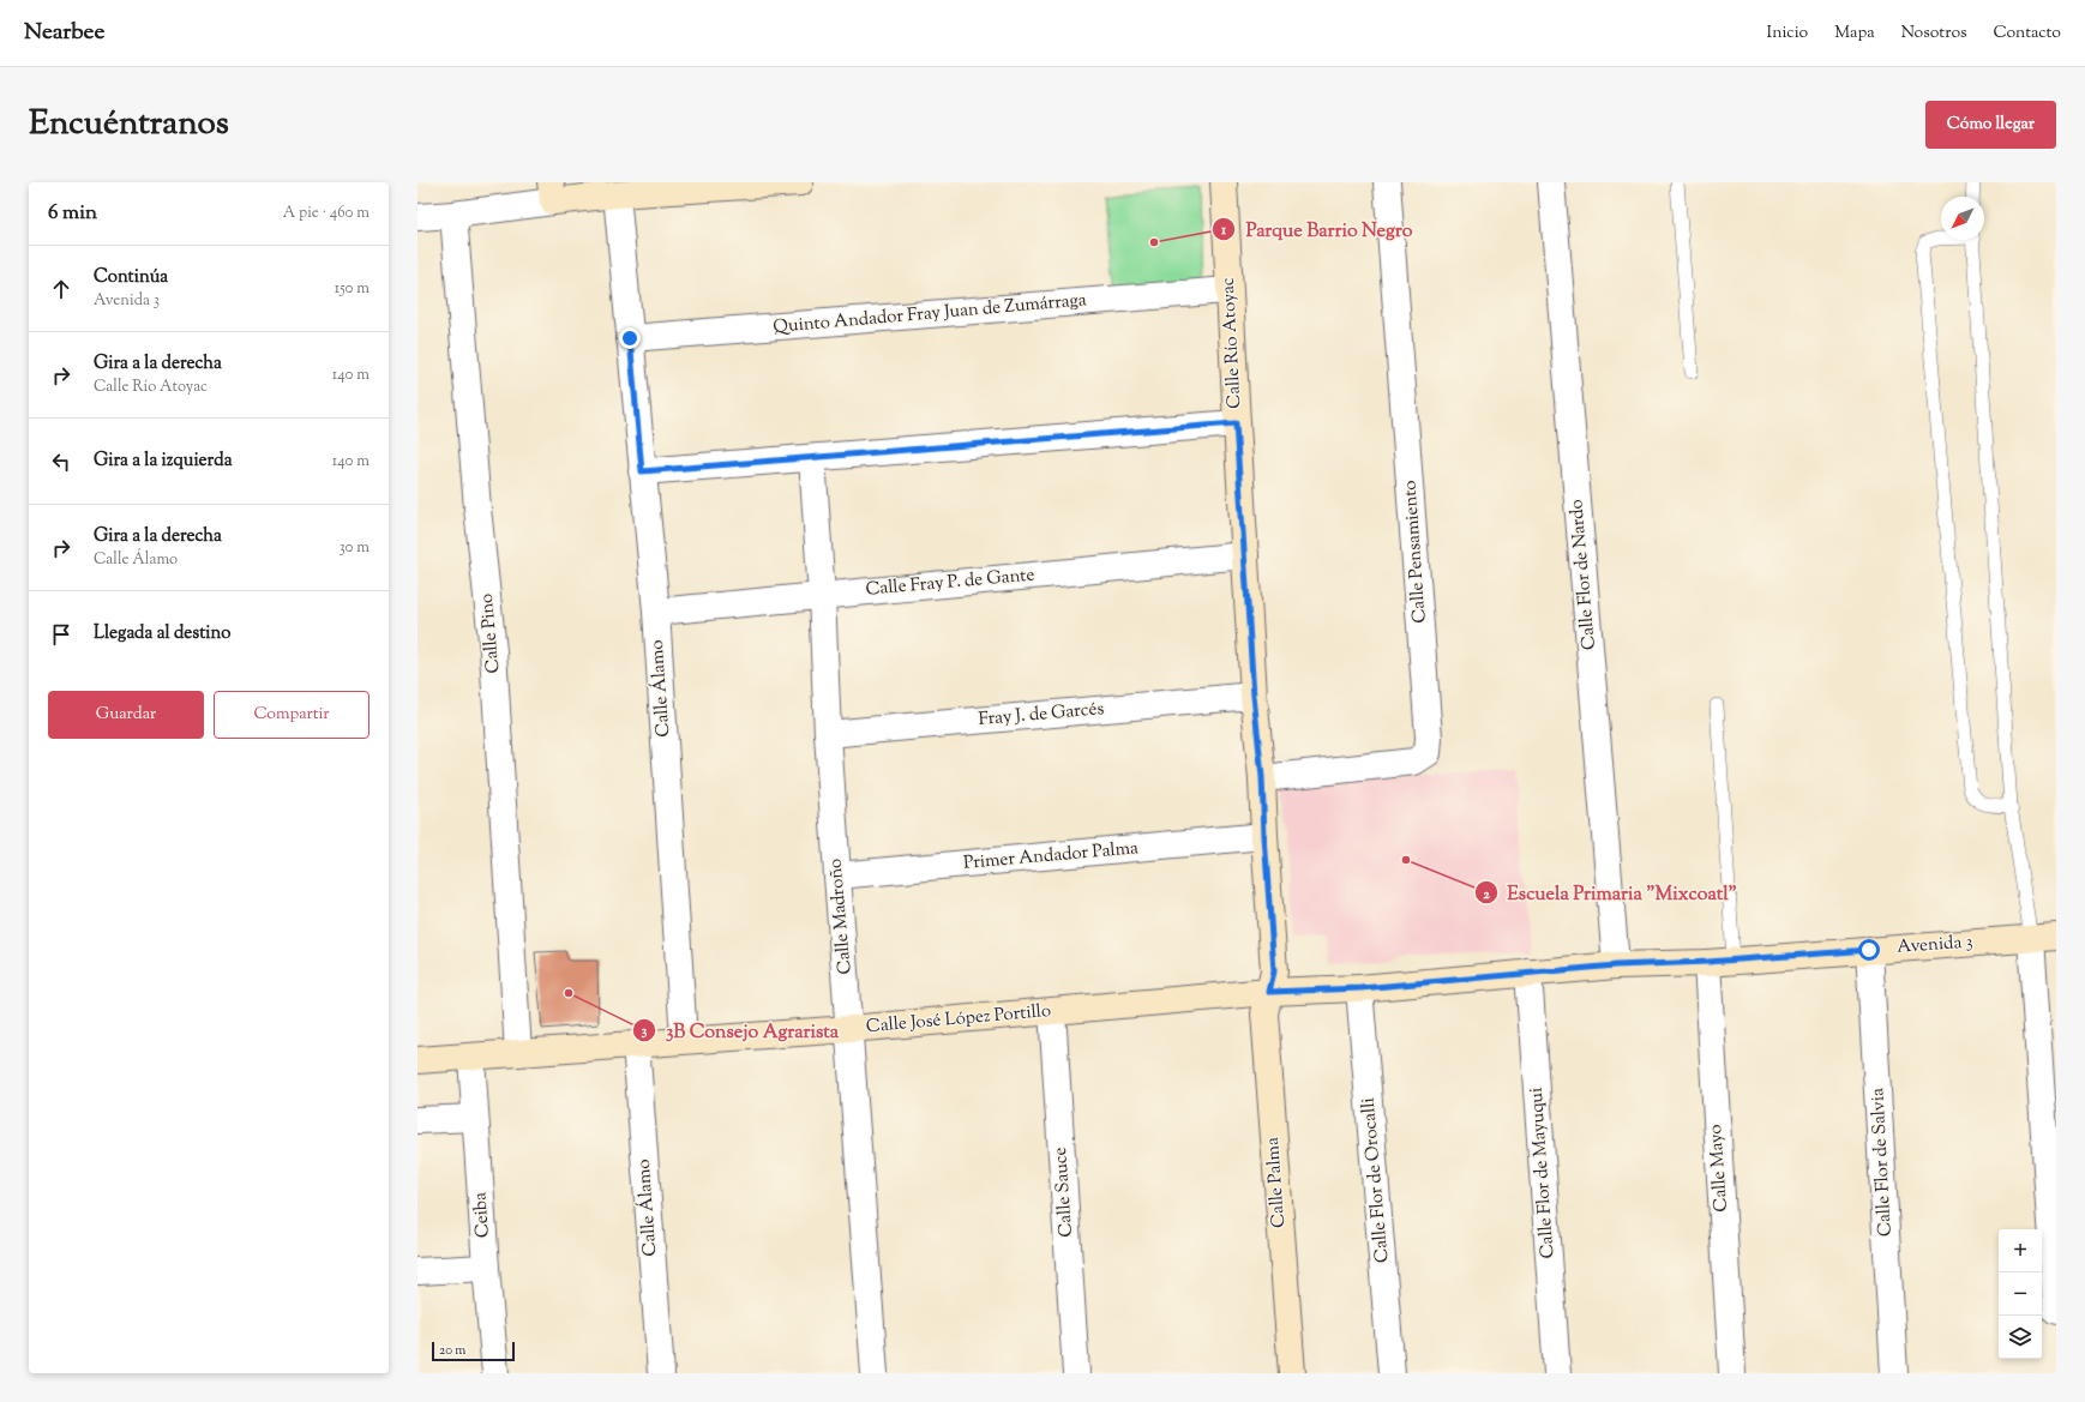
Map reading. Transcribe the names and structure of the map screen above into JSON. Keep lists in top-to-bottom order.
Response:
{
  "streets": {
    "street": [
      "Quinto Andador Fray Juan de Zumárraga",
      "Calle Río Atoyac",
      "Calle Pensamiento",
      "Calle Flor de Nardo",
      "Calle Fray P. de Gante",
      "Calle Pino",
      "Calle Álamo",
      "Fray J. de Garcés",
      "Primer Andador Palma",
      "Calle Madroño",
      "Avenida 3",
      "Calle José López Portillo",
      "Calle Flor de Salvia",
      "Calle Mayo",
      "Calle Flor de Mayuqui",
      "Calle Flor de Orocalli",
      "Calle Palma",
      "Calle Sauce",
      "Ceiba"
    ]
  },
  "crossings": [
    ["Quinto Andador Fray Juan de Zumárraga", "Calle Río Atoyac"],
    ["Quinto Andador Fray Juan de Zumárraga", "Calle Álamo"],
    ["Calle Río Atoyac", "Calle Pensamiento"],
    ["Calle Río Atoyac", "Calle Fray P. de Gante"],
    ["Calle Río Atoyac", "Fray J. de Garcés"],
    ["Calle Río Atoyac", "Primer Andador Palma"],
    ["Calle Río Atoyac", "Avenida 3"],
    ["Calle Río Atoyac", "Calle José López Portillo"],
    ["Calle Río Atoyac", "Calle Palma"],
    ["Calle Flor de Nardo", "Avenida 3"],
    ["Calle Fray P. de Gante", "Calle Álamo"],
    ["Calle Fray P. de Gante", "Calle Madroño"],
    ["Calle Pino", "Calle José López Portillo"],
    ["Calle Álamo", "Calle José López Portillo"],
    ["Fray J. de Garcés", "Calle Madroño"],
    ["Primer Andador Palma", "Calle Madroño"],
    ["Calle Madroño", "Calle José López Portillo"],
    ["Avenida 3", "Calle José López Portillo"],
    ["Avenida 3", "Calle Flor de Salvia"],
    ["Avenida 3", "Calle Mayo"],
    ["Avenida 3", "Calle Flor de Mayuqui"],
    ["Avenida 3", "Calle Flor de Orocalli"],
    ["Avenida 3", "Calle Palma"],
    ["Calle José López Portillo", "Calle Palma"],
    ["Calle José López Portillo", "Calle Sauce"],
    ["Calle José López Portillo", "Ceiba"]
  ],
  "places": ["Parque Barrio Negro", "Escuela Primaria \"Mixcoatl\"", "3B Consejo Agrarista"],
  "scale_bar": "20 m",
  "north": "bottom left",
  "page": {
    "header": "Nearbee",
    "nav": [
      "Inicio",
      "Mapa",
      "Nosotros",
      "Contacto"
    ],
    "title": "Encuéntranos",
    "buttons": [
      "Cómo llegar",
      ["Guardar", "Compartir"]
    ],
    "heading": ["6 min", "A pie · 460 m"],
    "list": [
      ["Continúa", "Avenida 3", "150 m"],
      ["Gira a la derecha", "Calle Río Atoyac", "140 m"],
      ["Gira a la izquierda", "140 m"],
      ["Gira a la derecha", "Calle Álamo", "30 m"],
      "Llegada al destino"
    ],
    "map_buttons": ["+", "−"],
    "scale": "20 m"
  }
}
